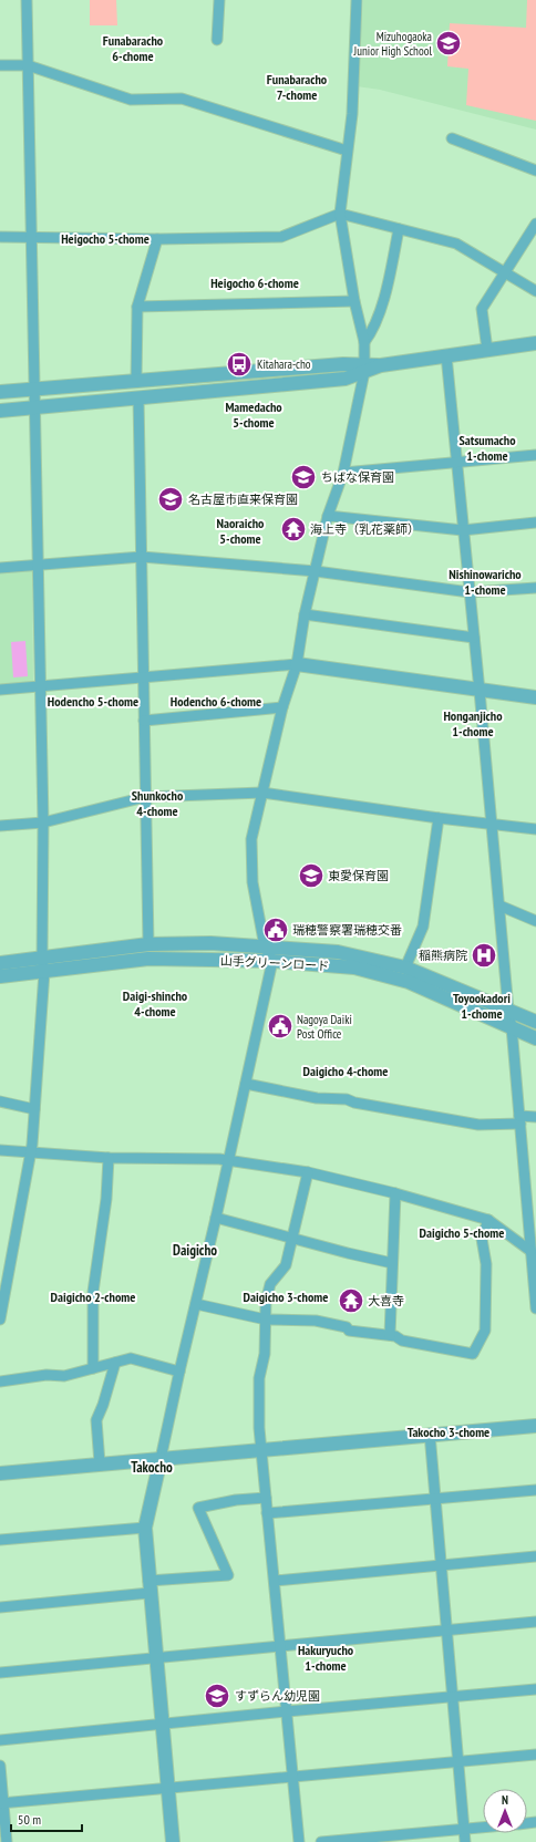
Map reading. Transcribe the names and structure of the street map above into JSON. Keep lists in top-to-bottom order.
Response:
{
  "streets": {
    "street": ["山手グリーンロード"]
  },
  "districts": [
    "Funabaracho 6-chome",
    "Funabaracho 7-chome",
    "Heigocho 5-chome",
    "Heigocho 6-chome",
    "Mamedacho 5-chome",
    "Satsumacho 1-chome",
    "Naoraicho 5-chome",
    "Nishinowaricho 1-chome",
    "Hodencho 5-chome",
    "Hodencho 6-chome",
    "Honganjicho 1-chome",
    "Shunkocho 4-chome",
    "Daigi-shincho 4-chome",
    "Toyookadori 1-chome",
    "Daigicho 4-chome",
    "Daigicho 5-chome",
    "Daigicho",
    "Daigicho 2-chome",
    "Daigicho 3-chome",
    "Takocho 3-chome",
    "Takocho",
    "Hakuryucho 1-chome"
  ],
  "places": {
    "school or university": [
      "Mizuhogaoka Junior High School",
      "ちばな保育園",
      "名古屋市直来保育園",
      "東愛保育園",
      "すずらん幼児園"
    ],
    "bus stop": ["Kitahara-cho"],
    "temple": ["海上寺（乳花薬師）", "大喜寺"],
    "public building": ["瑞穂警察署瑞穂交番", "Nagoya Daiki Post Office"],
    "hospital": ["稲熊病院"]
  },
  "scale_bar": "50 m",
  "north": "top"
}
